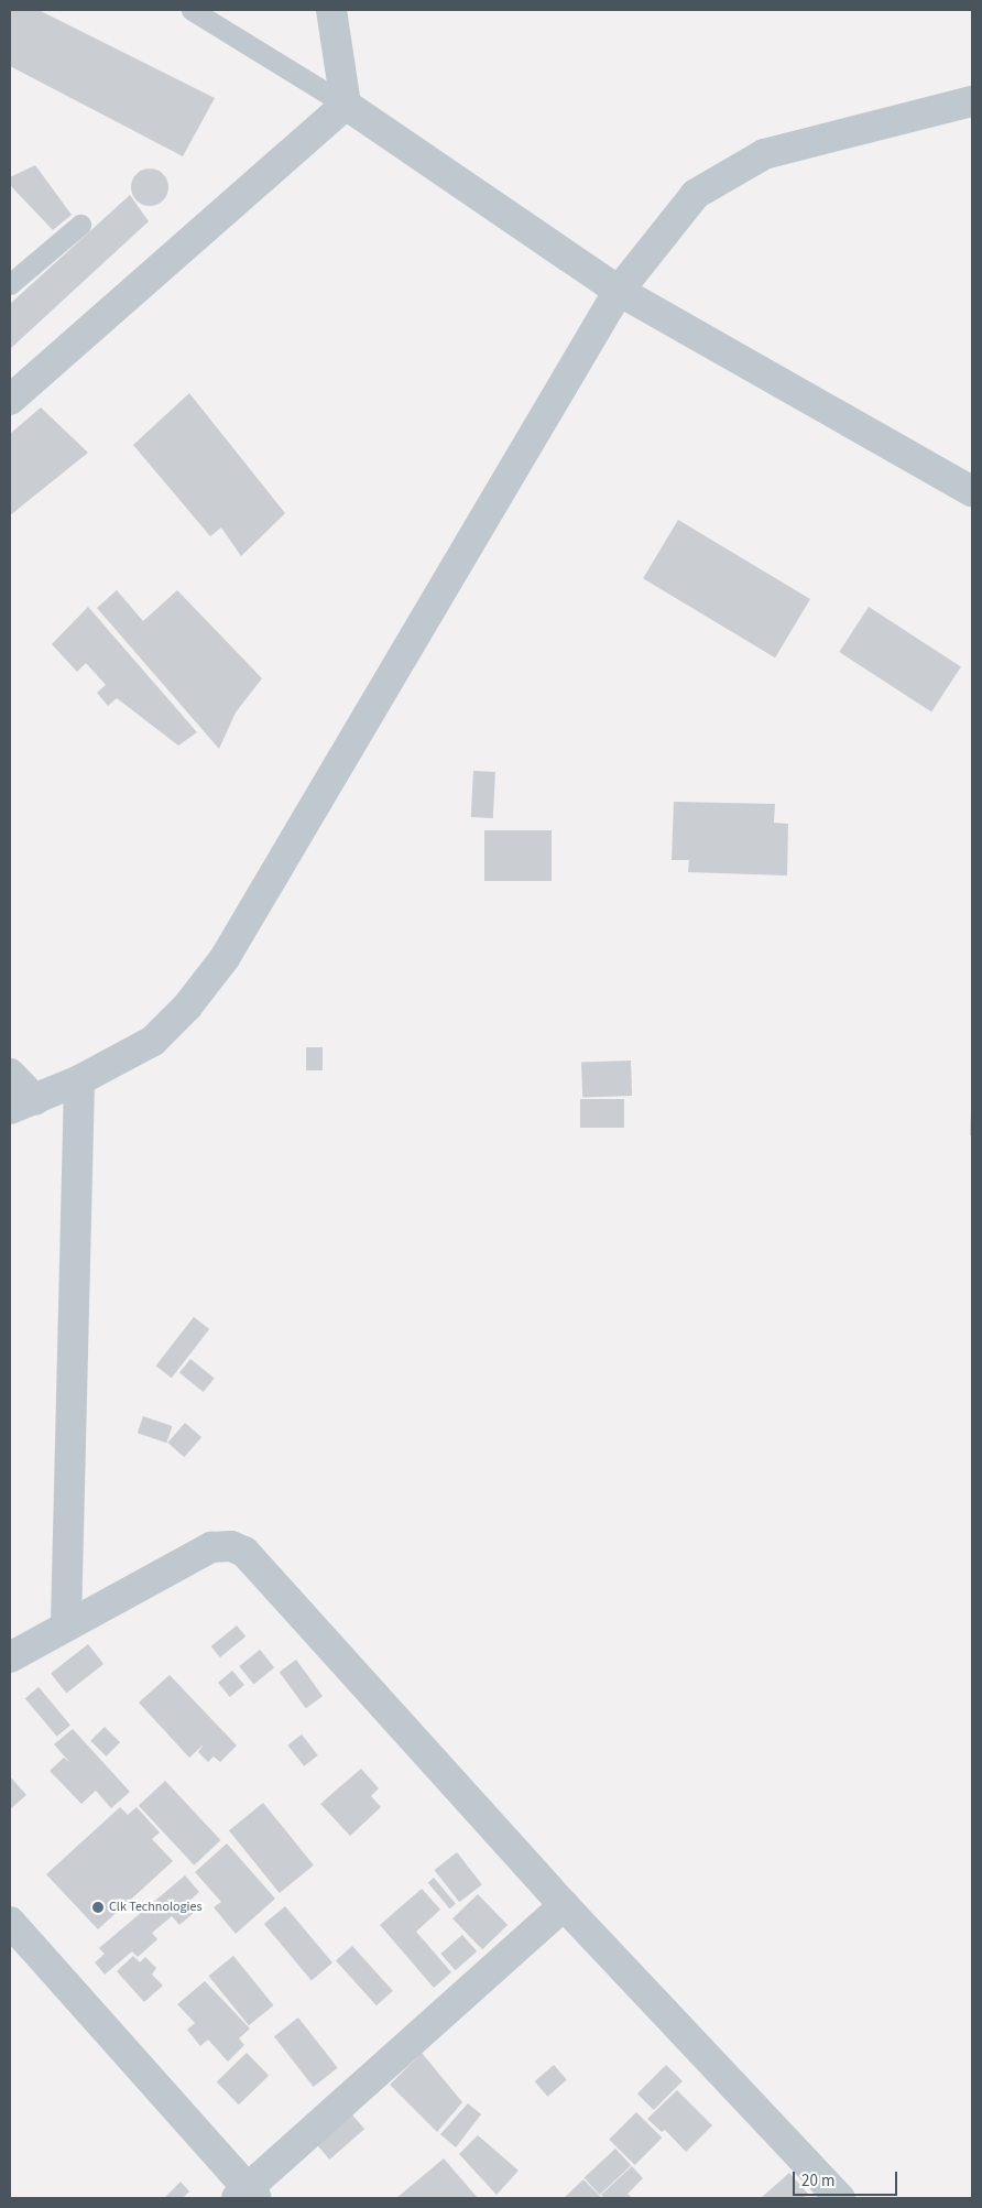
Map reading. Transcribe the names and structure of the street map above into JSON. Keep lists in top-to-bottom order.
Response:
{
  "places": ["Clk Technologies"],
  "scale_bar": "20 m"
}
